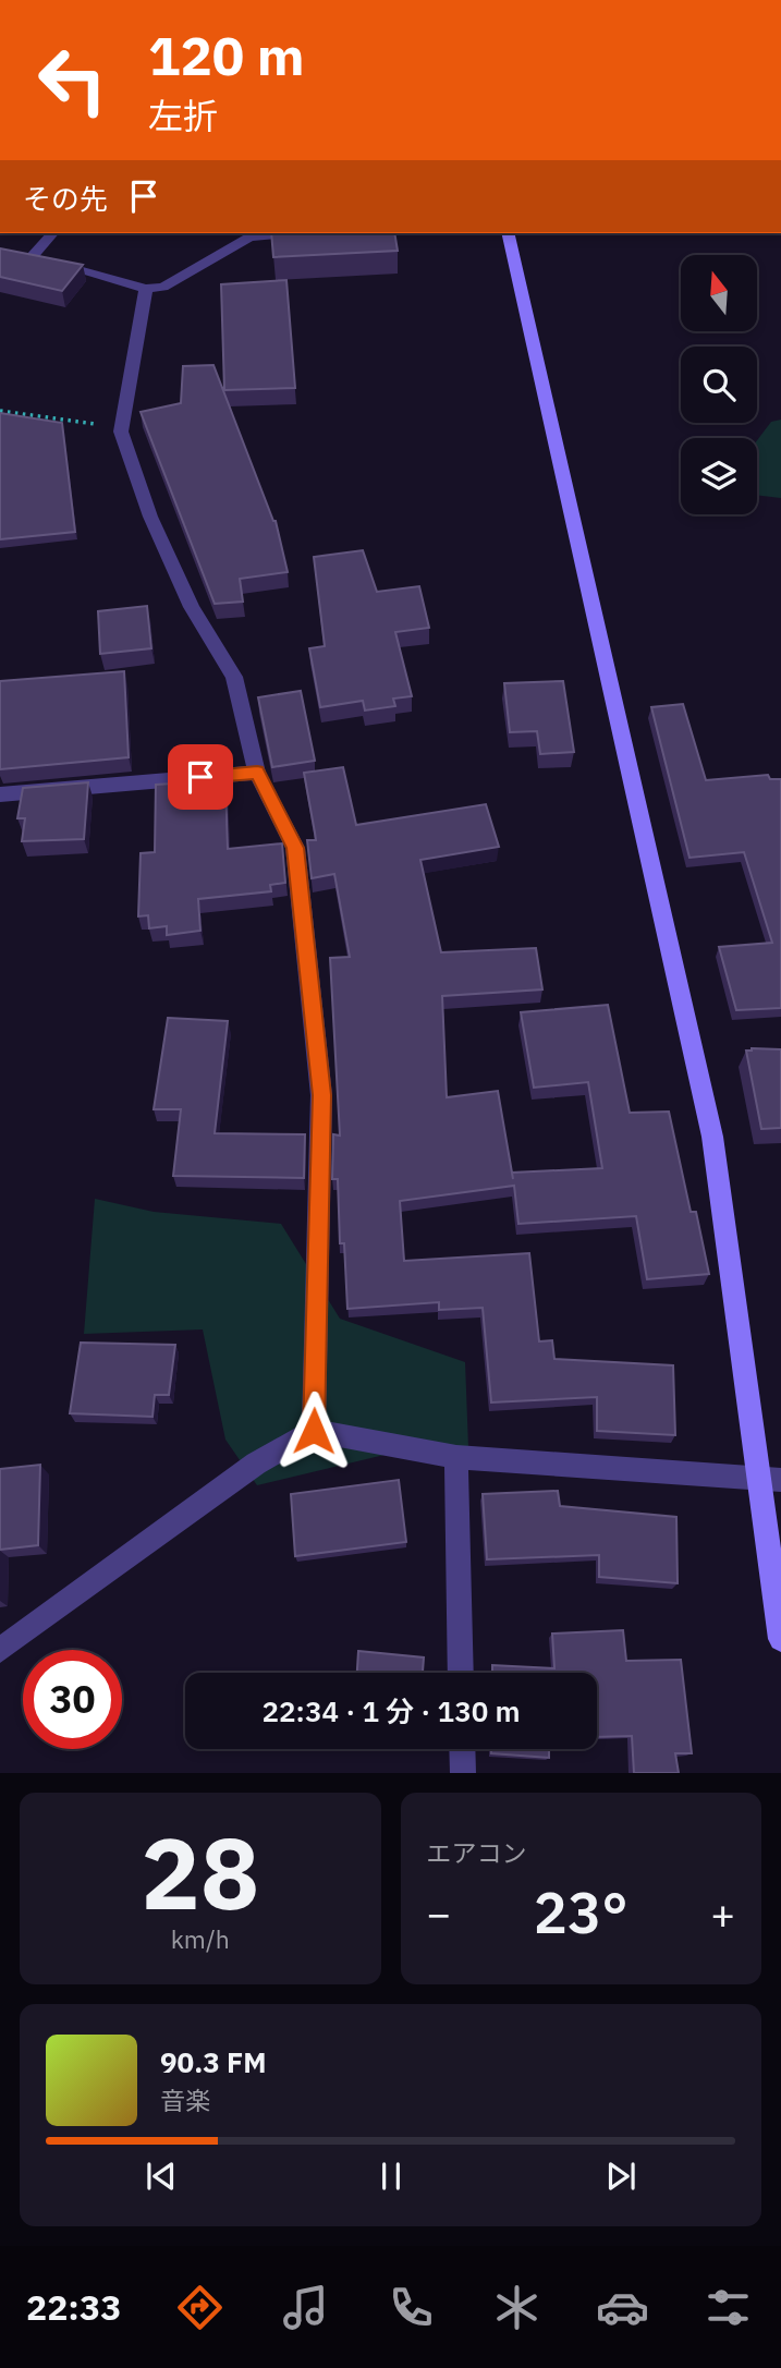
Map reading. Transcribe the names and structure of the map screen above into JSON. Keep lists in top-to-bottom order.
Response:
{
  "north": "top",
  "page": {
    "turn": ["120 m", "左折"],
    "then": "その先",
    "limit": "30",
    "trip": "22:34 · 1 分 · 130 m",
    "tile": [
      ["28", "km/h"],
      "エアコン"
    ],
    "heat": ["−", "23°", "+"],
    "song": ["90.3 FM", "音楽"],
    "tabs": "22:33"
  }
}
